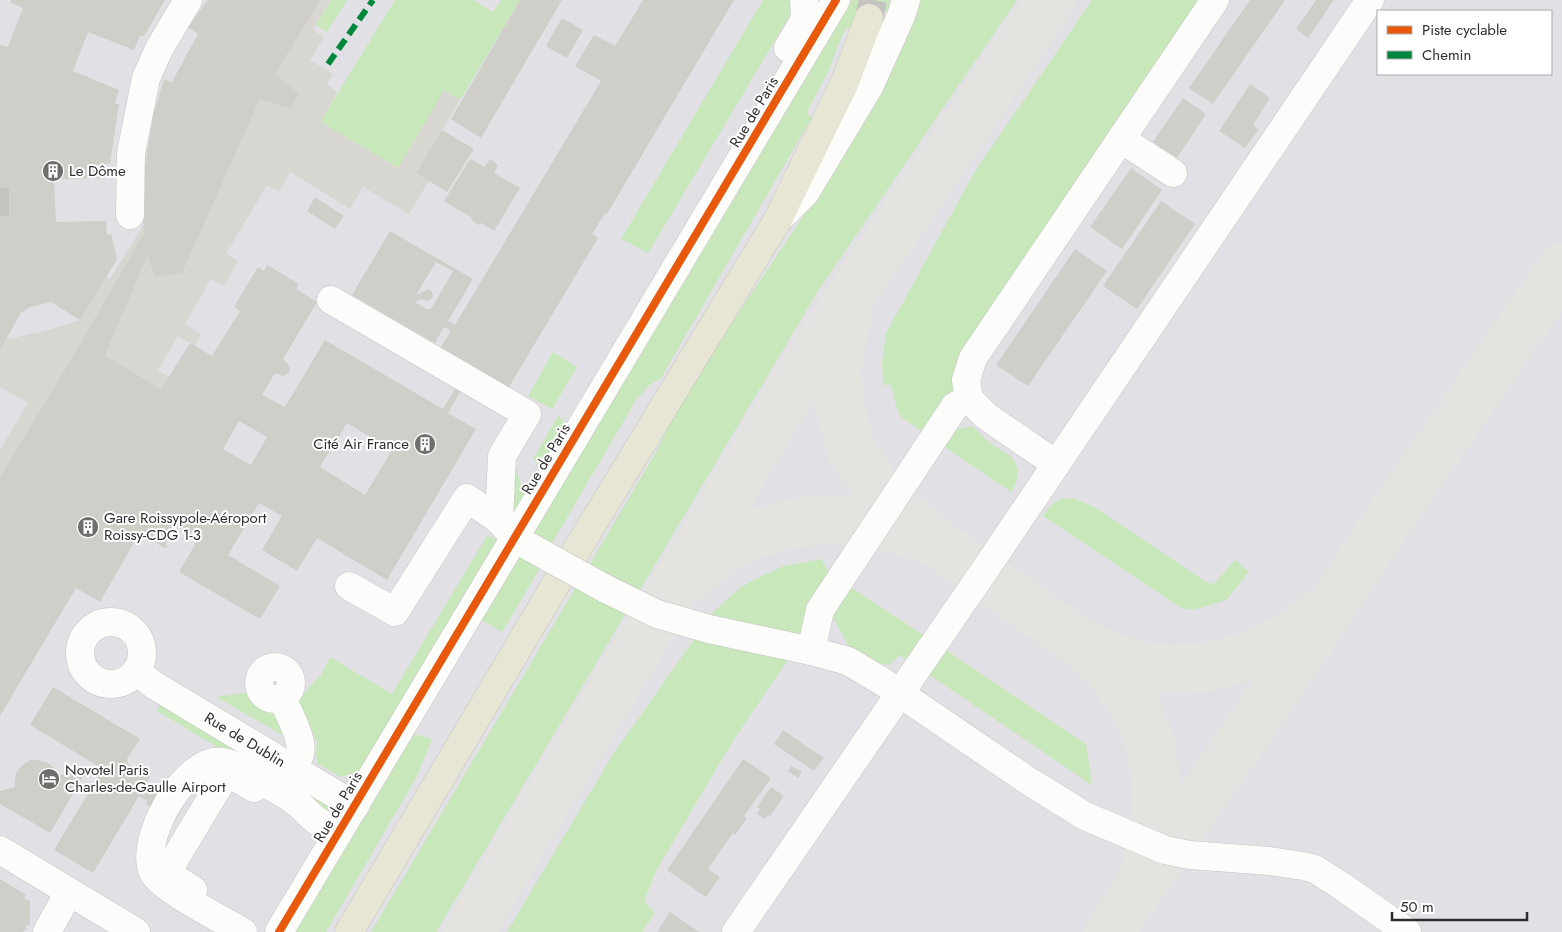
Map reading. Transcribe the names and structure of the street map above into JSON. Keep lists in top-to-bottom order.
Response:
{
  "streets": {
    "street": ["Rue de Paris", "Rue de Dublin"]
  },
  "crossings": [
    ["Rue de Paris", "Rue de Dublin"]
  ],
  "places": {
    "building": ["Le Dôme", "Cité Air France", "Gare Roissypole-Aéroport Roissy-CDG 1-3"],
    "hotel": ["Novotel Paris Charles-de-Gaulle Airport"]
  },
  "legend": ["Piste cyclable", "Chemin"],
  "scale_bar": "50 m"
}
